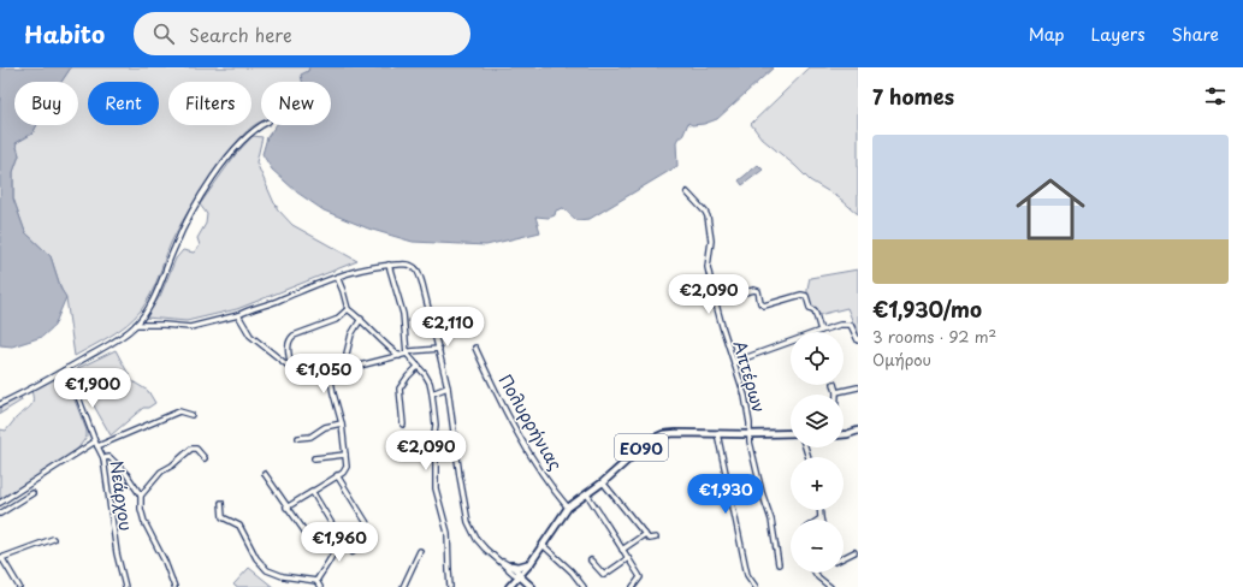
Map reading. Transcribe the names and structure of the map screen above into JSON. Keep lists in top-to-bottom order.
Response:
{
  "streets": {
    "main road": ["ΕΟ90"],
    "street": ["Απτέρων", "Πολυρρήνιας", "Νεάρχου"]
  },
  "crossings": [
    ["Απτέρων", "ΕΟ90"],
    ["Πολυρρήνιας", "ΕΟ90"]
  ],
  "page": {
    "header": "Habito",
    "search": "Search here",
    "nav": ["Map", "Layers", "Share"],
    "heading": "7 homes",
    "chip": [
      "Buy",
      "Rent",
      "Filters",
      "New"
    ],
    "list": [
      {
        "name": "€1,930/mo",
        "note": "3 rooms · 92 m² · Ομήρου"
      }
    ],
    "price": [
      "€2,090",
      "€2,110",
      "€1,050",
      "€1,900",
      "€2,090",
      "€1,930",
      "€1,960"
    ],
    "map_buttons": ["+", "−"]
  }
}
